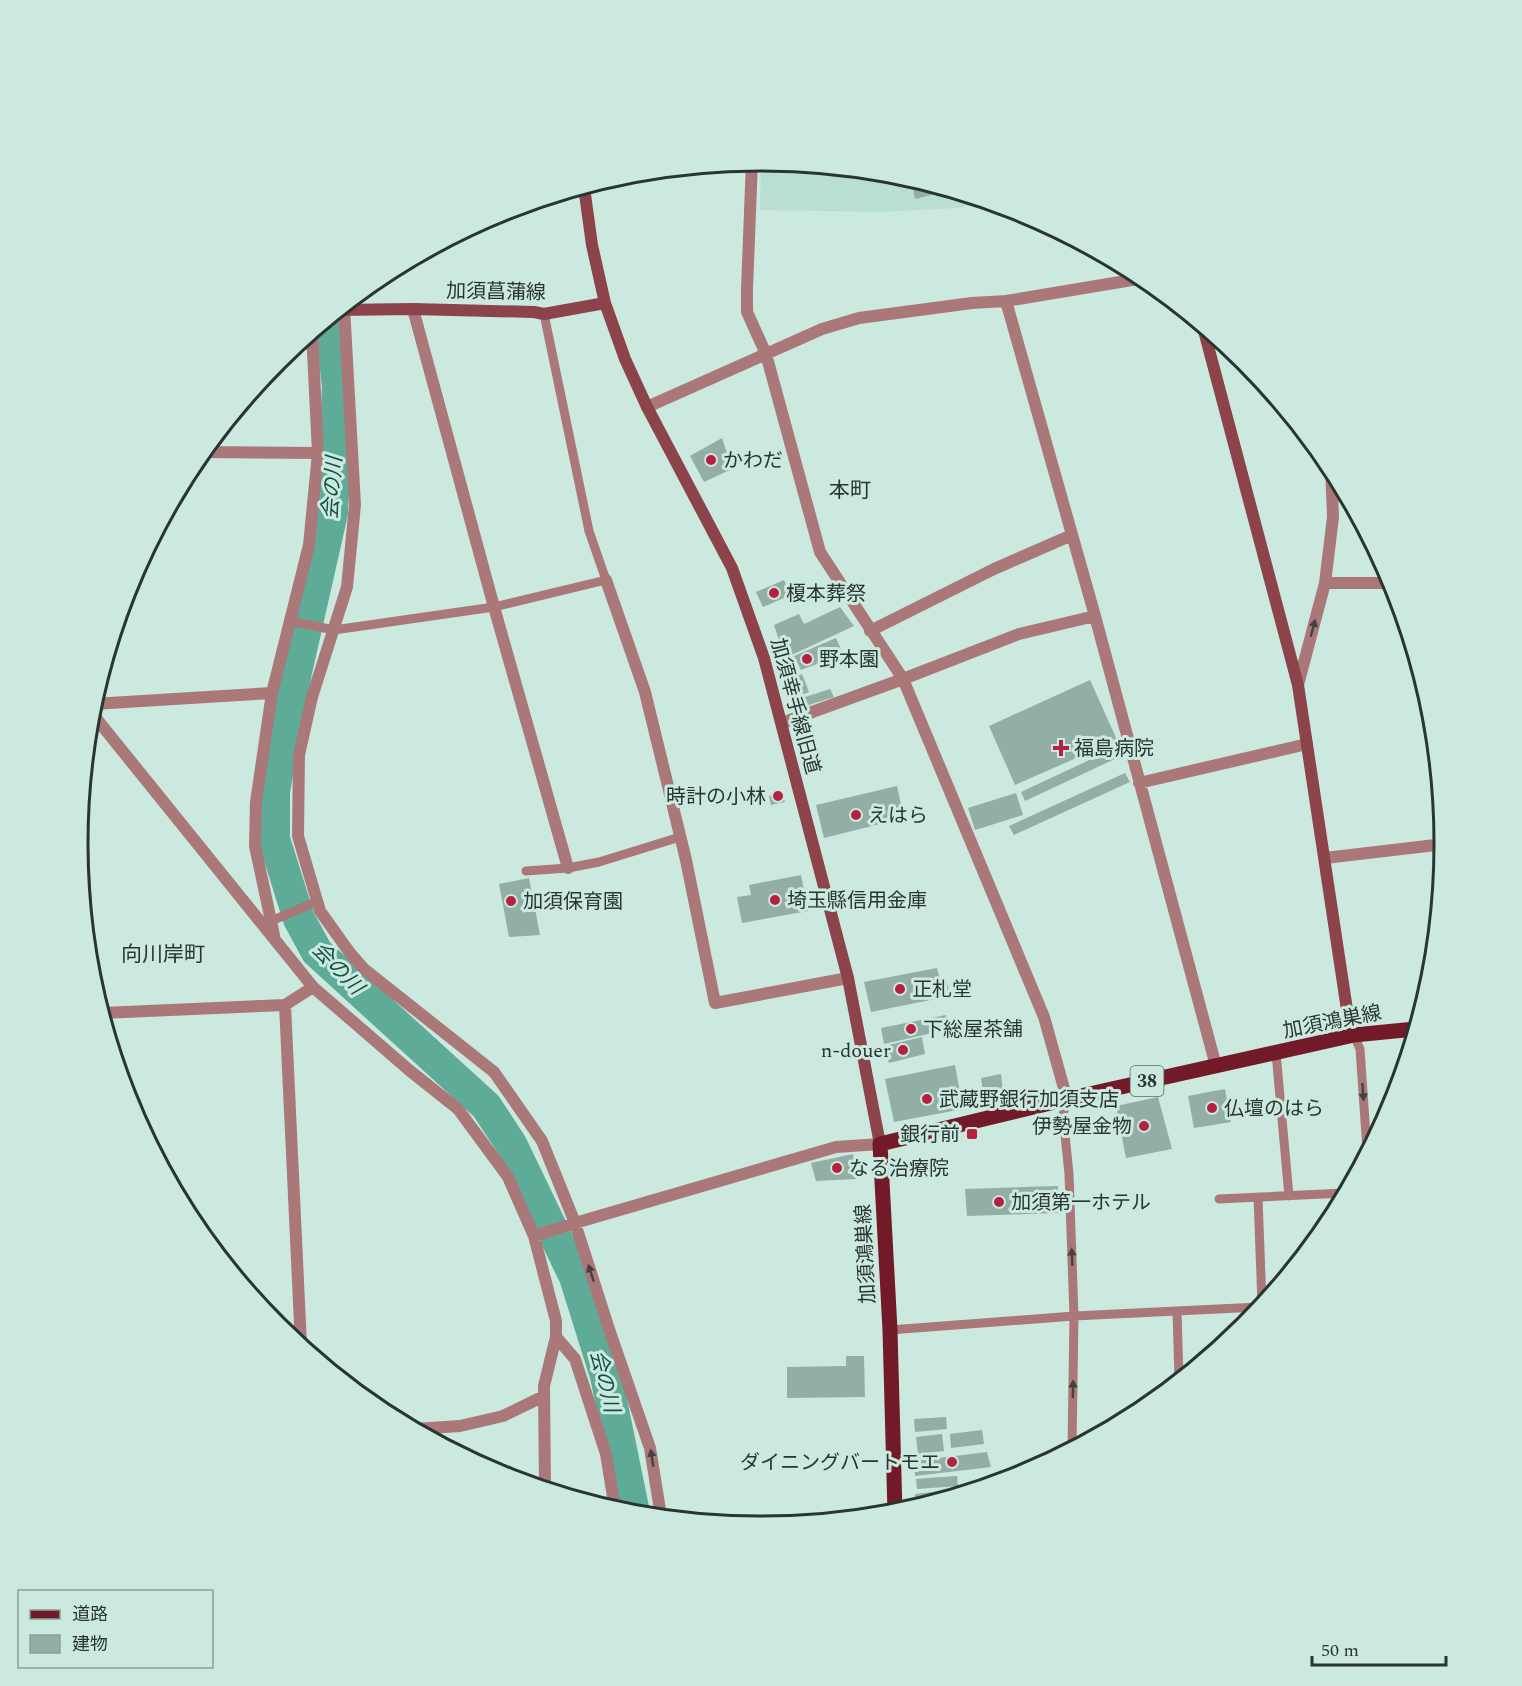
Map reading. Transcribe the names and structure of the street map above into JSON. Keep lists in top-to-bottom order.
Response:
{
  "streets": {
    "main road": ["加須鴻巣線", "38"],
    "street": ["加須菖蒲線", "加須幸手線旧道"]
  },
  "crossings": [
    ["加須菖蒲線", "加須幸手線旧道"],
    ["加須幸手線旧道", "加須鴻巣線"]
  ],
  "districts": ["本町", "向川岸町"],
  "water": ["会の川"],
  "places": {
    "other": [
      "かわだ",
      "榎本葬祭",
      "野本園",
      "時計の小林",
      "えはら",
      "埼玉縣信用金庫",
      "加須保育園",
      "正札堂",
      "下総屋茶舗",
      "n-douer",
      "武蔵野銀行加須支店",
      "仏壇のはら",
      "伊勢屋金物",
      "なる治療院",
      "加須第一ホテル",
      "ダイニングバートモエ"
    ],
    "health": ["福島病院"],
    "transit": ["銀行前"]
  },
  "legend": ["道路", "建物"],
  "scale_bar": "50 m"
}
